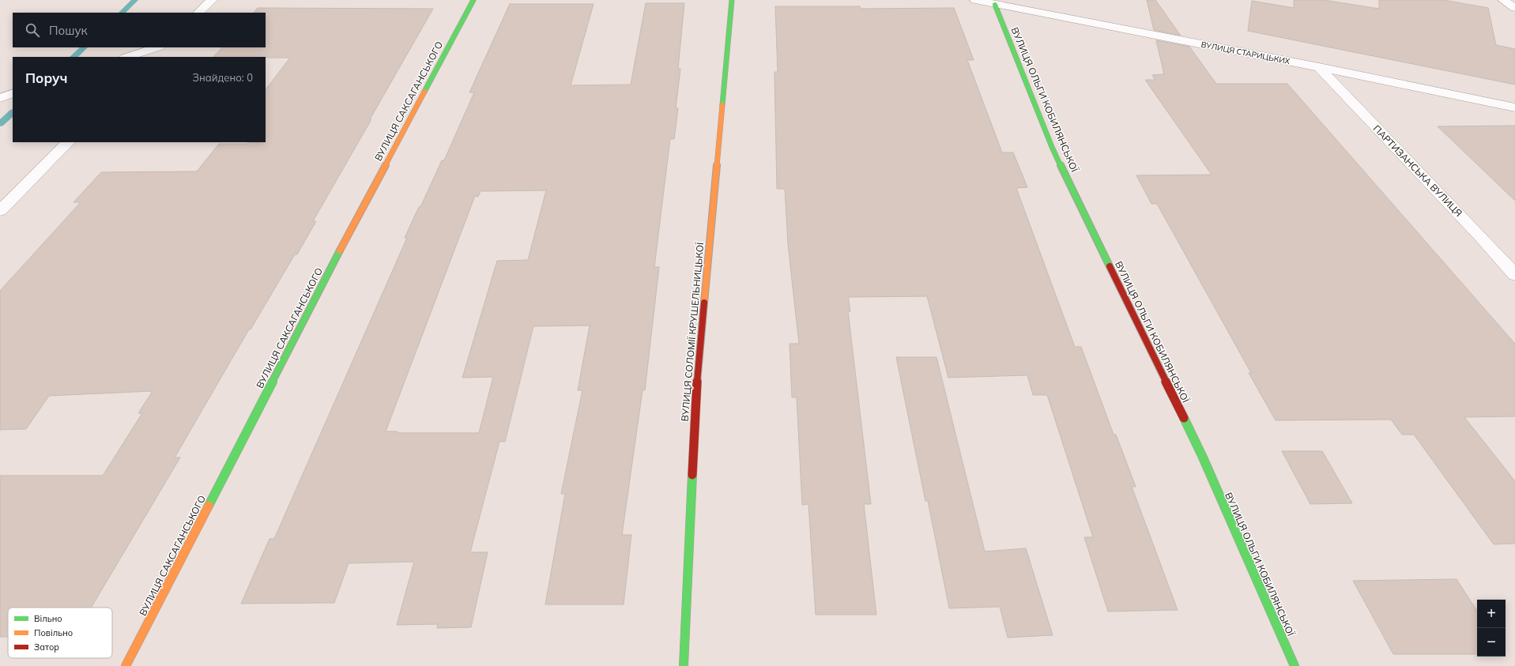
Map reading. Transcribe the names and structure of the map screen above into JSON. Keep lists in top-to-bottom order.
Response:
{
  "streets": {
    "street": [
      "ВУЛИЦЯ СТАРИЦЬКИХ",
      "ВУЛИЦЯ ОЛЬГИ КОБИЛЯНСЬКОЇ",
      "ВУЛИЦЯ САКСАГАНСЬКОГО",
      "ПАРТИЗАНСЬКА ВУЛИЦЯ",
      "ВУЛИЦЯ СОЛОМІЇ КРУШЕЛЬНИЦЬКОЇ"
    ]
  },
  "crossings": [
    ["ВУЛИЦЯ СТАРИЦЬКИХ", "ВУЛИЦЯ ОЛЬГИ КОБИЛЯНСЬКОЇ"],
    ["ВУЛИЦЯ СТАРИЦЬКИХ", "ПАРТИЗАНСЬКА ВУЛИЦЯ"]
  ],
  "legend": ["Вільно", "Повільно", "Затор"],
  "page": {
    "search": "Пошук",
    "heading": ["Поруч", "Знайдено: 0"],
    "map_buttons": ["+", "−"]
  }
}
